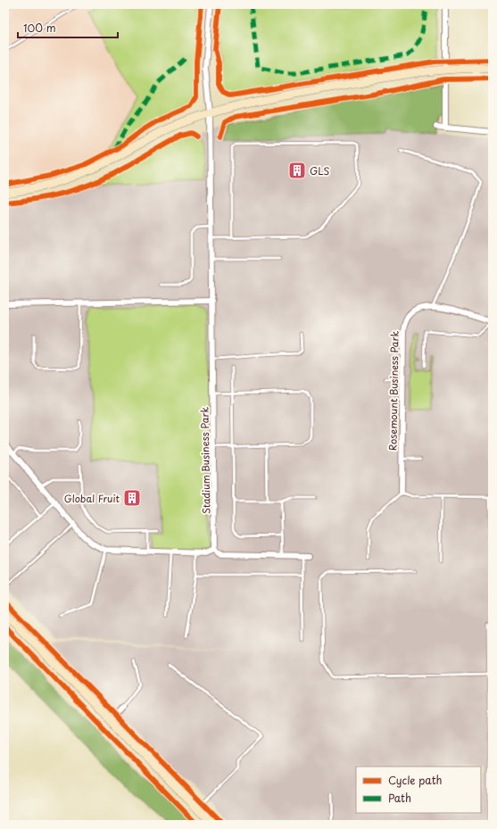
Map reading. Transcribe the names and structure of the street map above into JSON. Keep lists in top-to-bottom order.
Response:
{
  "streets": {
    "street": ["Rosemount Business Park", "Stadium Business Park"]
  },
  "places": {
    "building": ["GLS", "Global Fruit"]
  },
  "legend": ["Cycle path", "Path"],
  "scale_bar": "100 m"
}
